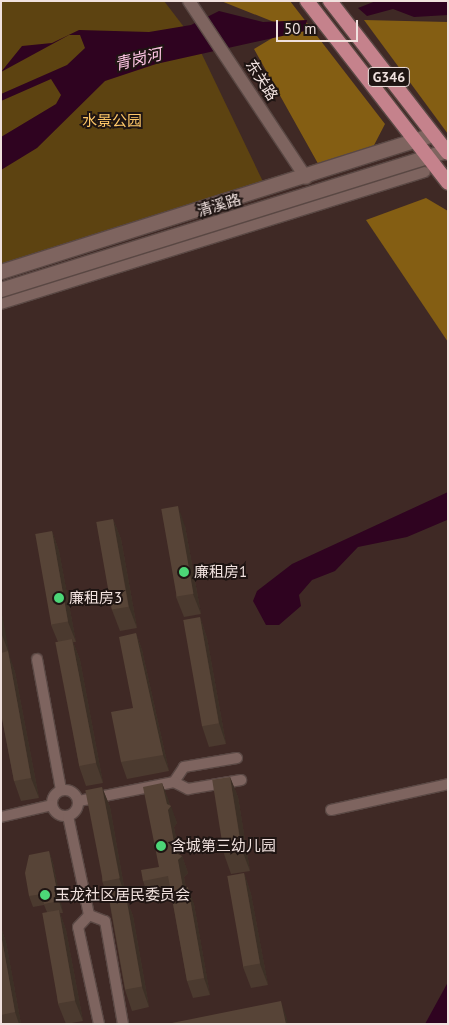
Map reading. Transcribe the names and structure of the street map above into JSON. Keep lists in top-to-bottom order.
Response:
{
  "streets": {
    "highway": ["G346"],
    "main road": ["清溪路"],
    "street": ["东关路"]
  },
  "crossings": [
    ["G346", "清溪路"],
    ["东关路", "清溪路"]
  ],
  "water": ["青岗河"],
  "parks": ["水景公园"],
  "places": [
    "廉租房1",
    "廉租房3",
    "含城第三幼儿园",
    "玉龙社区居民委员会"
  ],
  "scale_bar": "50 m"
}
